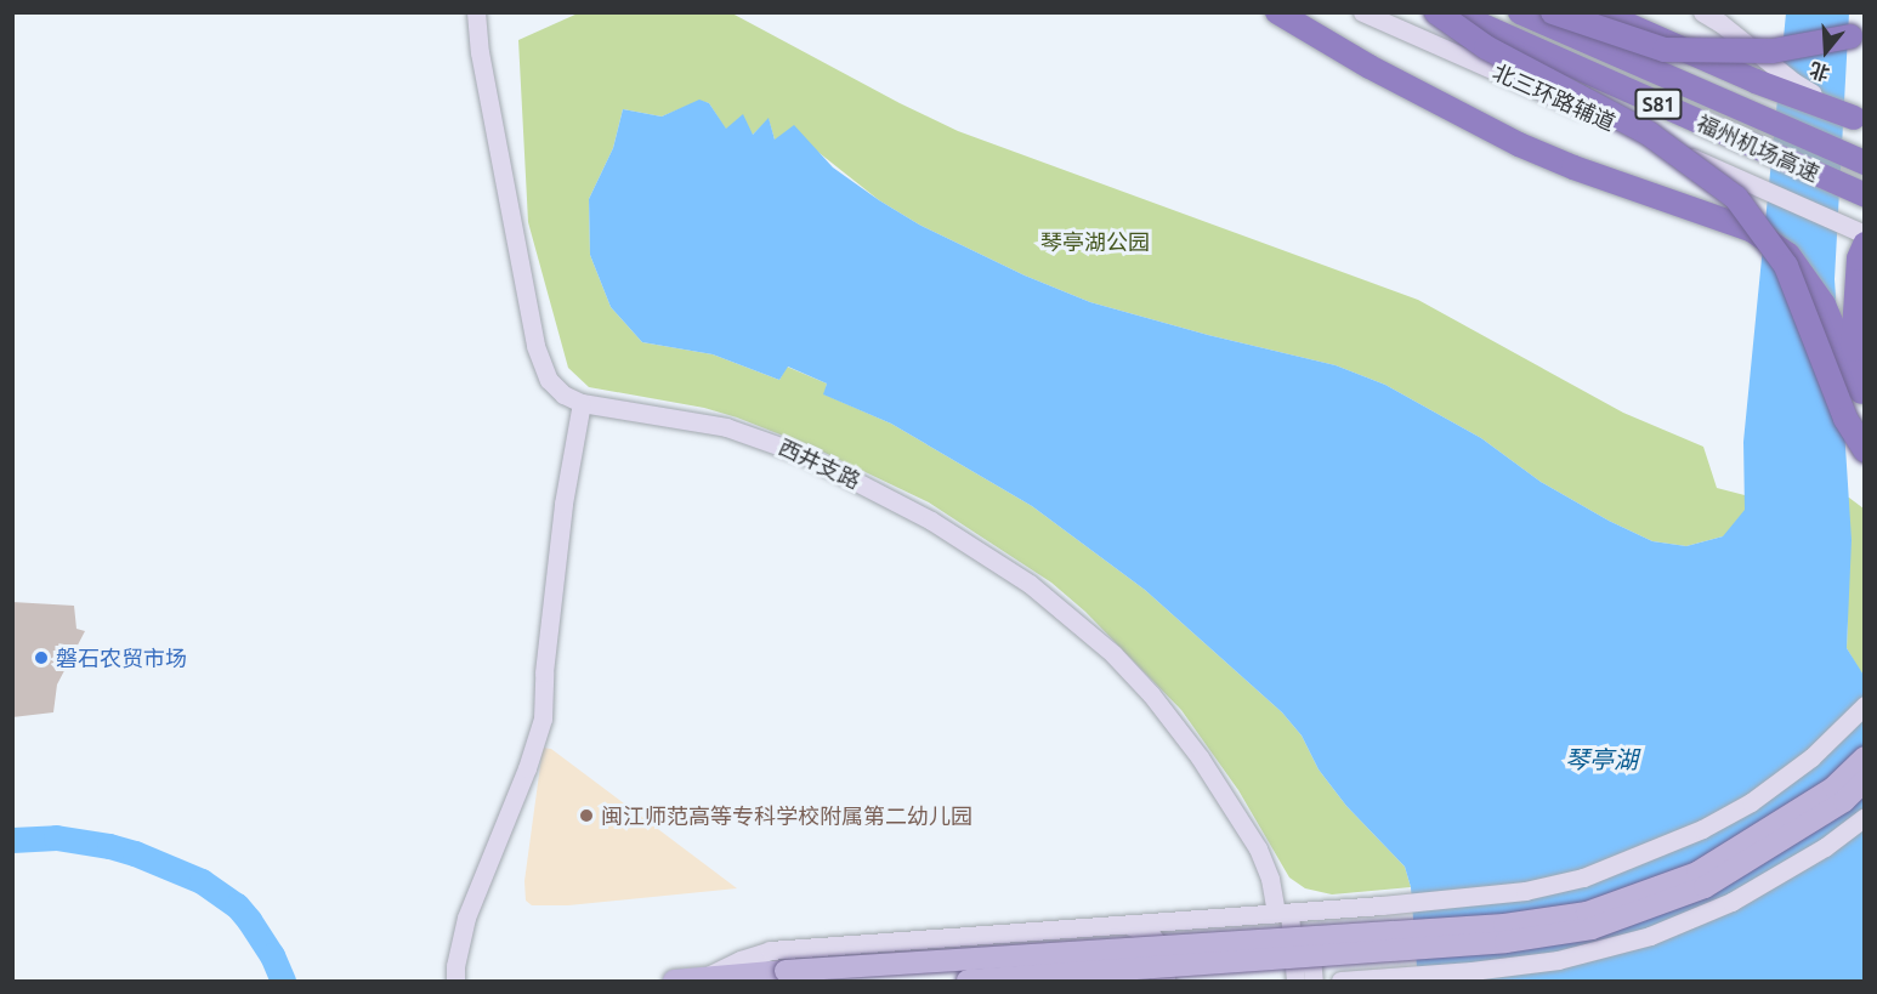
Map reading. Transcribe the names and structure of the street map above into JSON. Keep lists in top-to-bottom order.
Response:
{
  "streets": {
    "highway": ["S81", "福州机场高速"],
    "main road": ["北三环路辅道", "西井支路"]
  },
  "water": ["琴亭湖"],
  "parks": ["琴亭湖公园"],
  "places": ["磐石农贸市场", "闽江师范高等专科学校附属第二幼儿园"],
  "north": "bottom"
}
